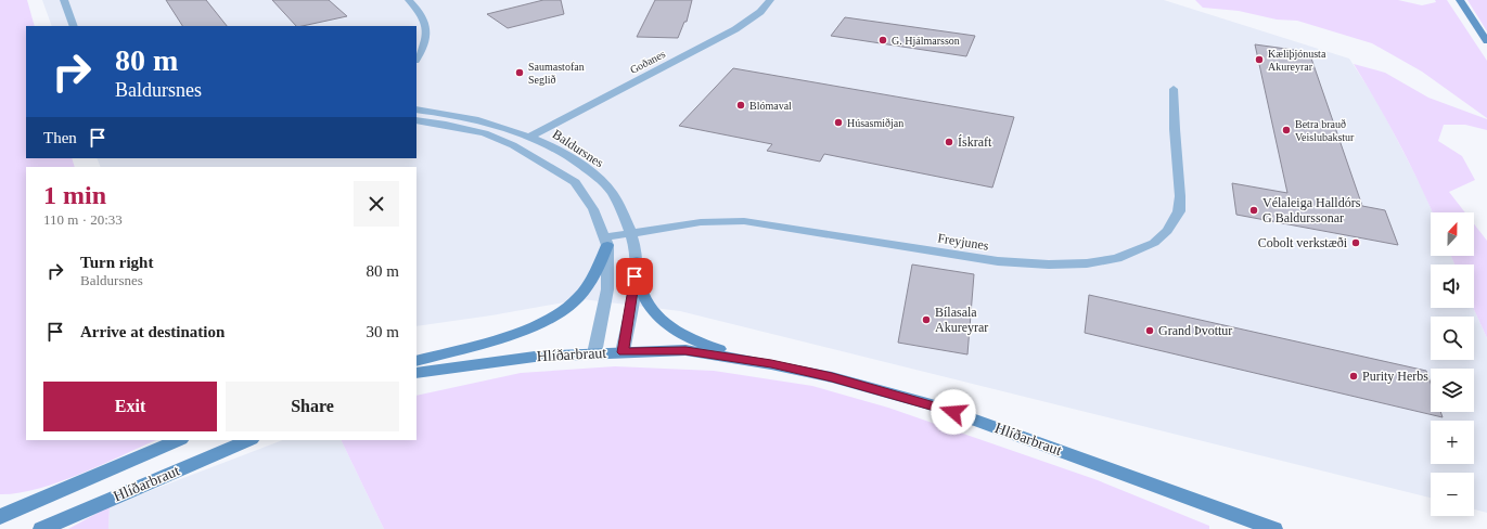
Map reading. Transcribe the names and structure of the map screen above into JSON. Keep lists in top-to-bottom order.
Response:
{
  "streets": {
    "street": [
      "Goðanes",
      "Baldursnes",
      "Freyjunes",
      "Hlíðarbraut"
    ]
  },
  "crossings": [
    ["Goðanes", "Baldursnes"],
    ["Baldursnes", "Freyjunes"],
    ["Baldursnes", "Hlíðarbraut"]
  ],
  "places": [
    "G. Hjálmarsson",
    "Kæliþjónusta Akureyrar",
    "Saumastofan Seglið",
    "Blómaval",
    "Húsasmiðjan",
    "Betra brauð Veislubakstur",
    "Ískraft",
    "Vélaleiga Halldórs G Baldurssonar",
    "Cobolt verkstæði",
    "Bílasala Akureyrar",
    "Grand Þvottur",
    "Purity Herbs"
  ],
  "north": "top",
  "page": {
    "turn": ["80 m", "Baldursnes"],
    "then": "Then",
    "heading": ["1 min", "110 m · 20:33"],
    "map_buttons": ["+", "−"],
    "list": [
      {
        "name": "Turn right",
        "note": "Baldursnes",
        "value": "80 m"
      },
      {
        "name": "Arrive at destination",
        "value": "30 m"
      }
    ],
    "buttons": ["Exit", "Share"]
  }
}
